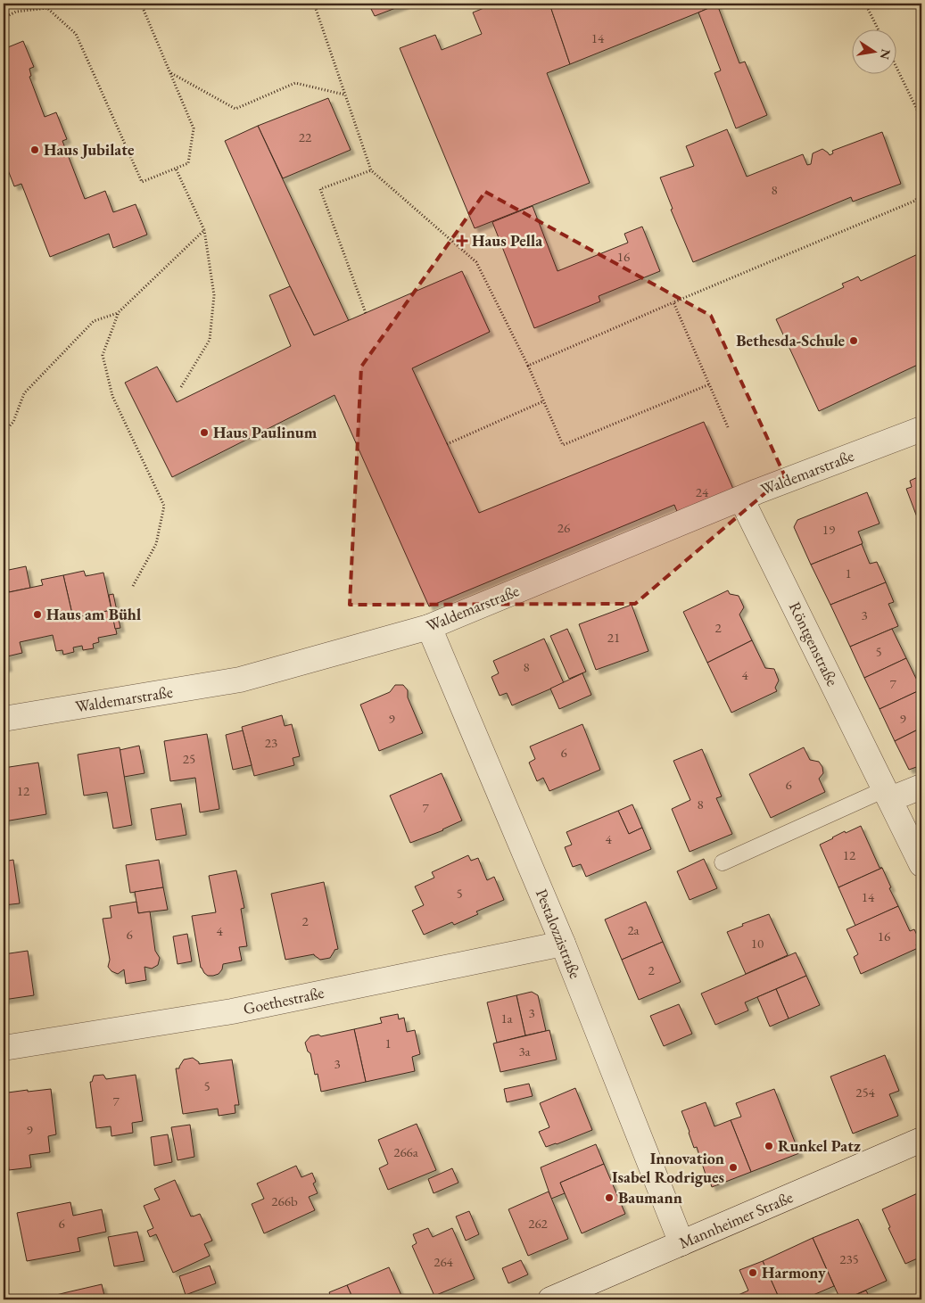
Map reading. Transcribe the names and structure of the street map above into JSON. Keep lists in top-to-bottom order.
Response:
{
  "streets": {
    "street": [
      "Waldemarstraße",
      "Röntgenstraße",
      "Pestalozzistraße",
      "Goethestraße",
      "Mannheimer Straße"
    ]
  },
  "crossings": [
    ["Waldemarstraße", "Röntgenstraße"],
    ["Waldemarstraße", "Pestalozzistraße"],
    ["Pestalozzistraße", "Goethestraße"],
    ["Pestalozzistraße", "Mannheimer Straße"]
  ],
  "places": {
    "other": [
      "Haus Jubilate",
      "Bethesda-Schule",
      "Haus Paulinum",
      "Haus am Bühl",
      "Runkel Patz",
      "Innovation Isabel Rodrigues",
      "Baumann",
      "Harmony"
    ],
    "health": ["Haus Pella"]
  },
  "house_numbers": [
    "14",
    "22",
    "8",
    "16",
    "24",
    "26",
    "19",
    "1",
    "3",
    "2",
    "21",
    "5",
    "8",
    "4",
    "7",
    "9",
    "9",
    "23",
    "6",
    "25",
    "6",
    "12",
    "8",
    "7",
    "4",
    "12",
    "5",
    "14",
    "2",
    "2a",
    "4",
    "6",
    "16",
    "10",
    "2",
    "3",
    "1a",
    "1",
    "3a",
    "3",
    "5",
    "254",
    "7",
    "9",
    "266a",
    "266b",
    "6",
    "262",
    "235",
    "264"
  ],
  "north": "right"
}
